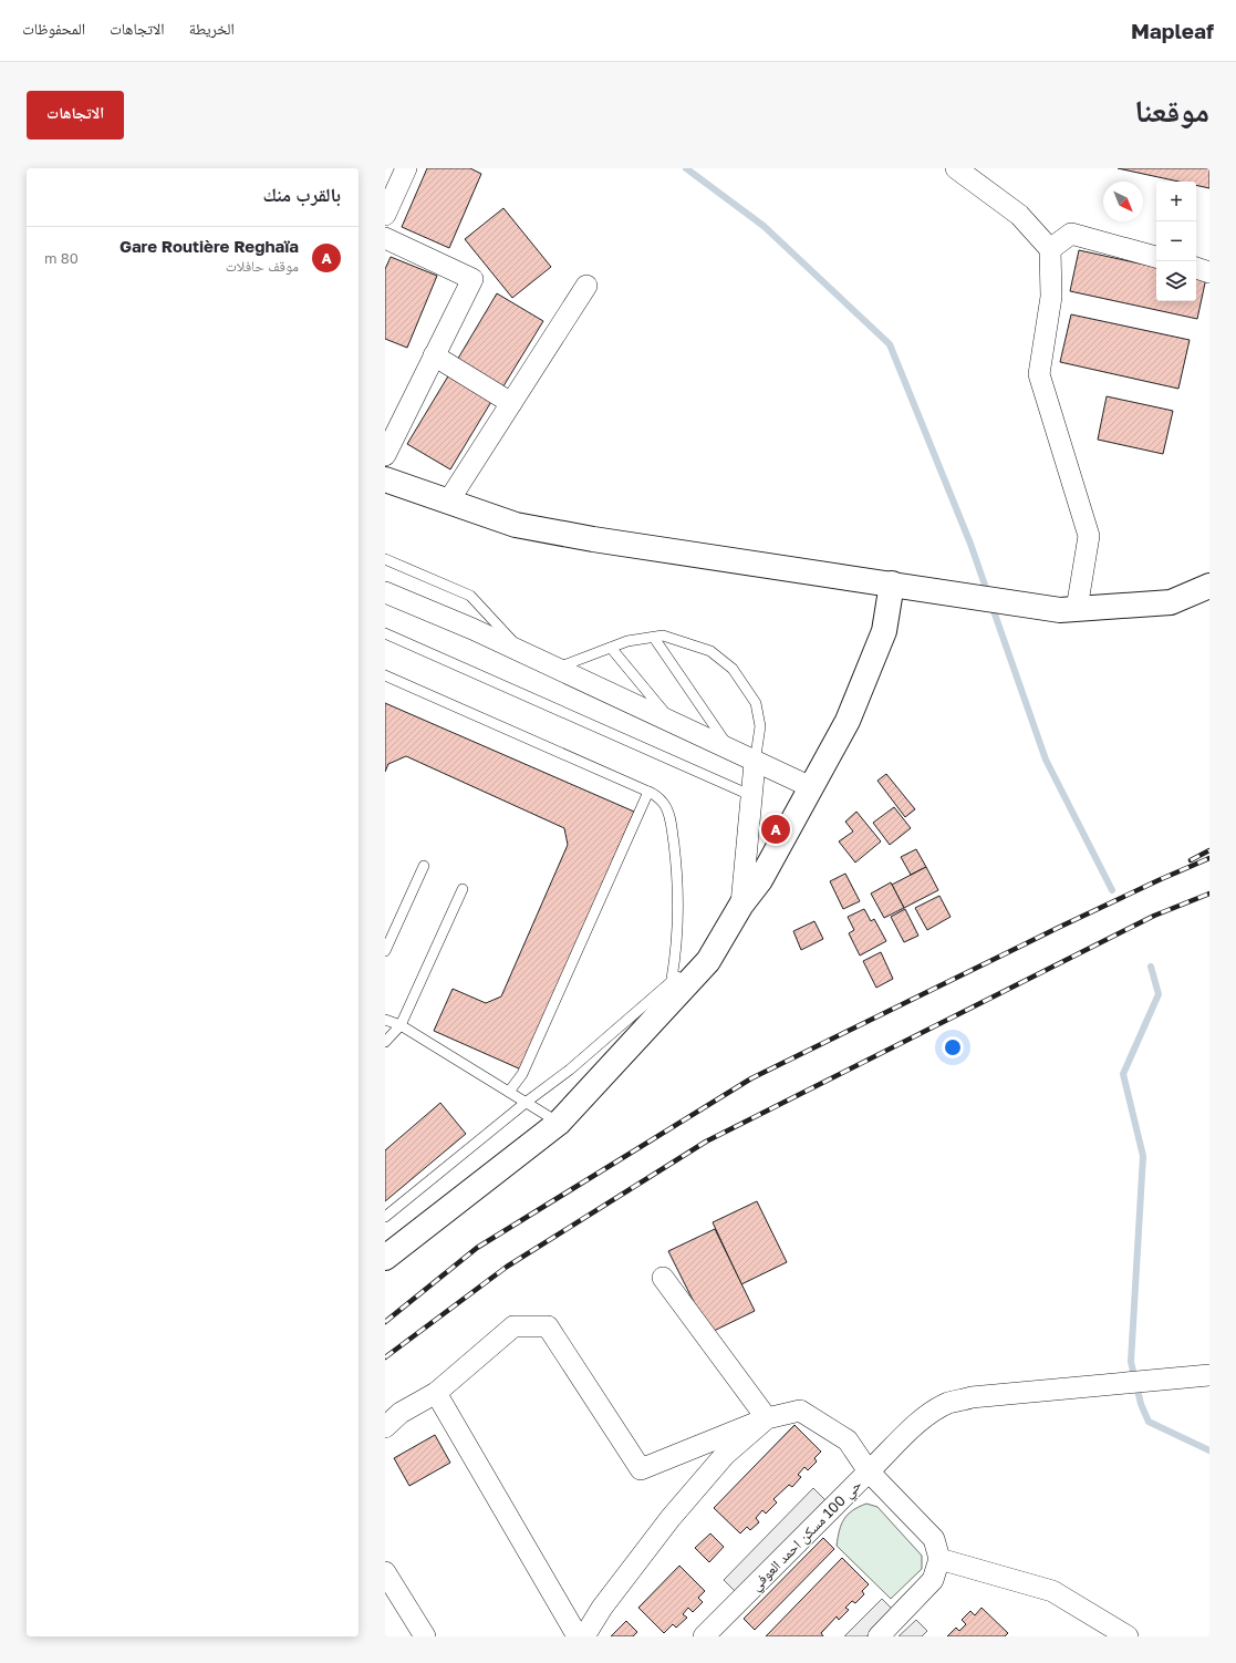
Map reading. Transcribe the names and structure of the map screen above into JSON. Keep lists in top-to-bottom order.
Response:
{
  "streets": {
    "street": ["حي 100 مسكن احمد العوفي"]
  },
  "north": "bottom right",
  "page": {
    "header": "Mapleaf",
    "nav": ["الخريطة", "الاتجاهات", "المحفوظات"],
    "title": "موقعنا",
    "buttons": "الاتجاهات",
    "heading": "بالقرب منك",
    "map_buttons": ["+", "−"],
    "list": [
      {
        "mark": "A",
        "name": "Gare Routière Reghaïa",
        "note": "موقف حافلات",
        "value": "80 m"
      }
    ],
    "pins": "A"
  }
}
